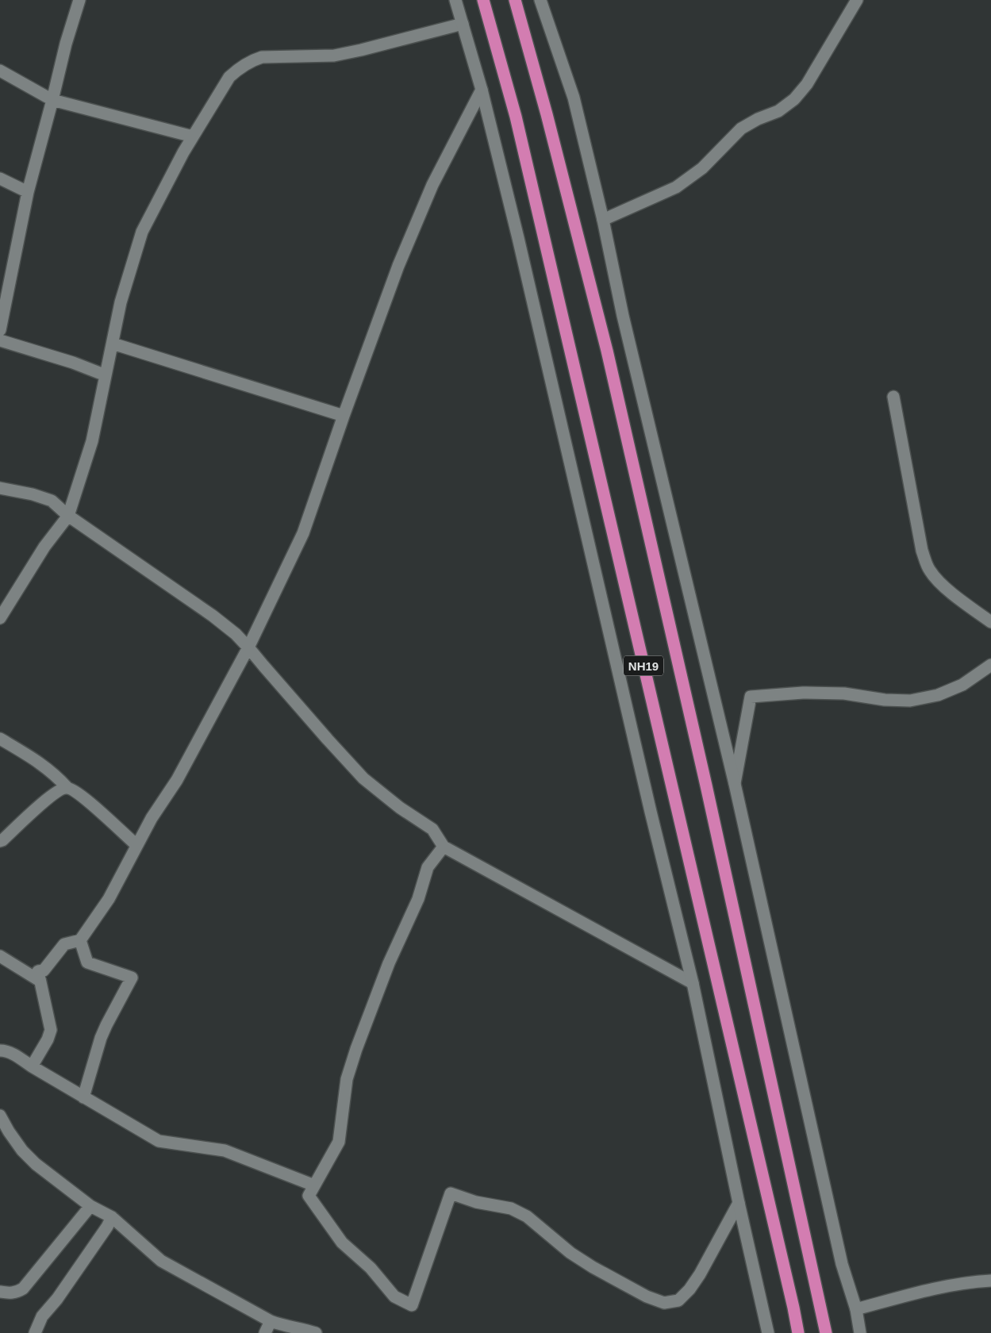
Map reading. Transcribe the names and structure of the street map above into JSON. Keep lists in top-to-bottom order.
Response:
{
  "streets": {
    "highway": ["NH19"]
  }
}
